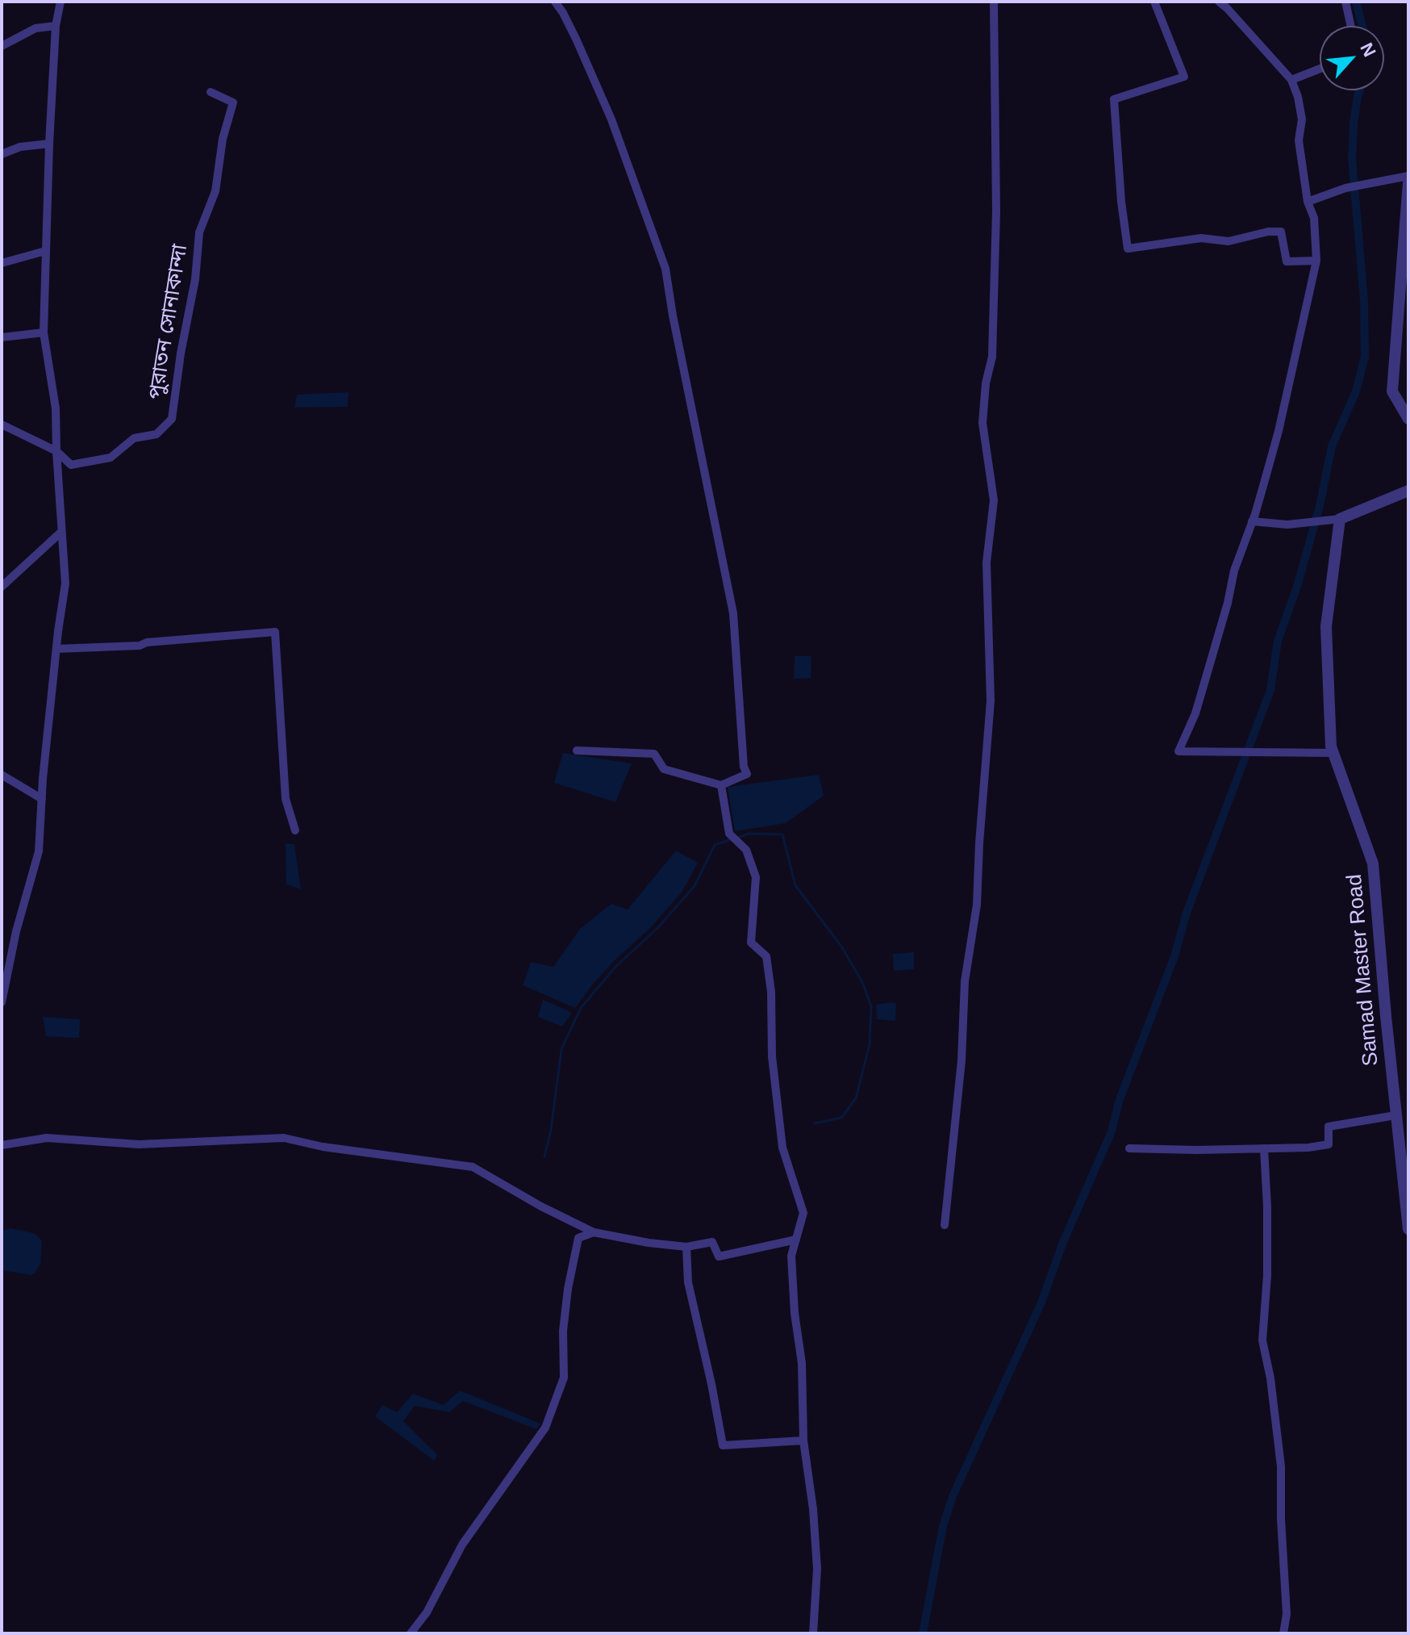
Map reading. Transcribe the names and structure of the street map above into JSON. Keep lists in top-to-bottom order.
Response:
{
  "streets": {
    "street": ["পুরাতন সোনাকান্দা", "Samad Master Road"]
  },
  "north": "top right"
}
